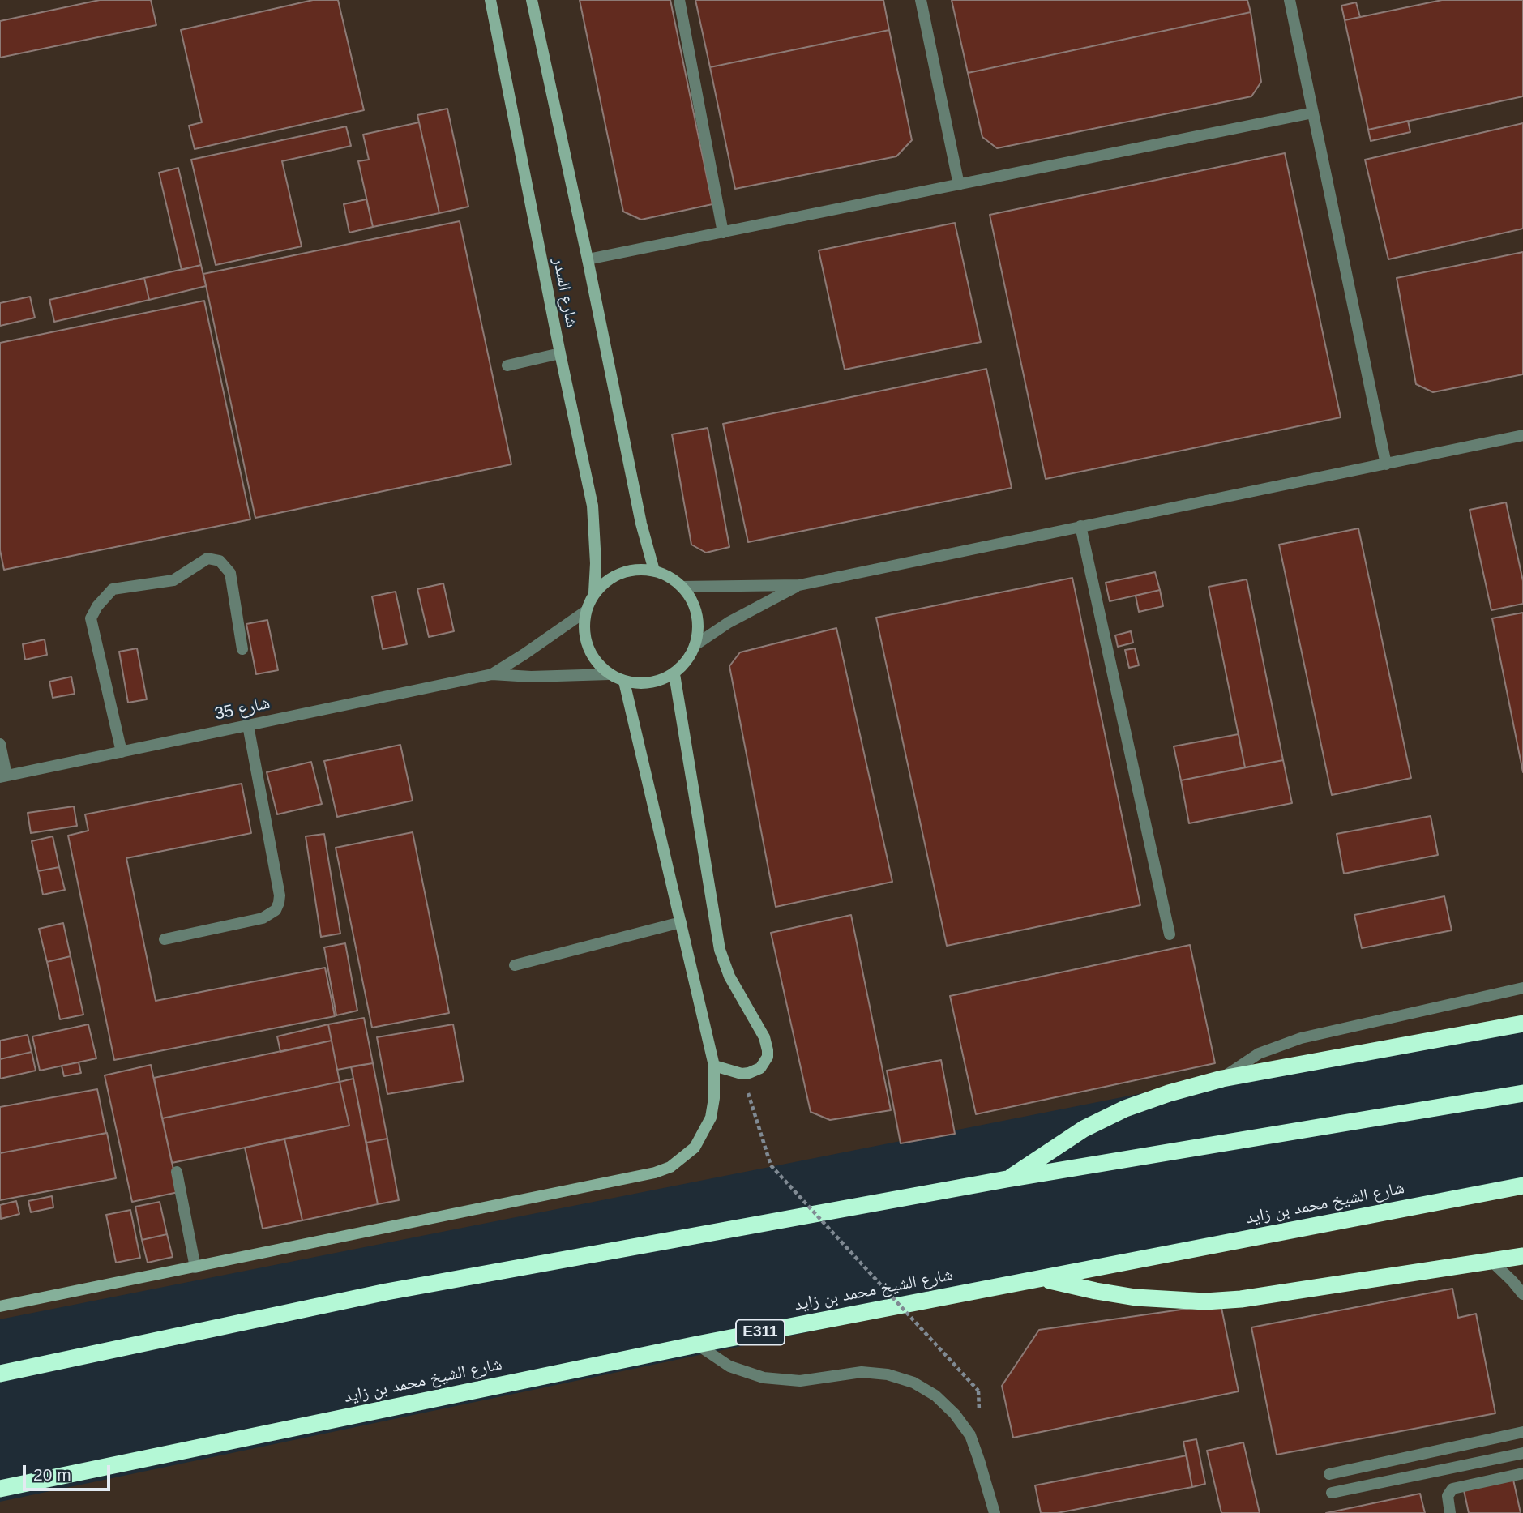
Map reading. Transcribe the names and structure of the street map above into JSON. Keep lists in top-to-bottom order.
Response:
{
  "streets": {
    "highway": ["شارع الشيخ محمد بن زايد", "E311"],
    "street": ["شارع السدر", "شارع 35"]
  },
  "crossings": [
    ["شارع السدر", "شارع 35"]
  ],
  "scale_bar": "20 m"
}
